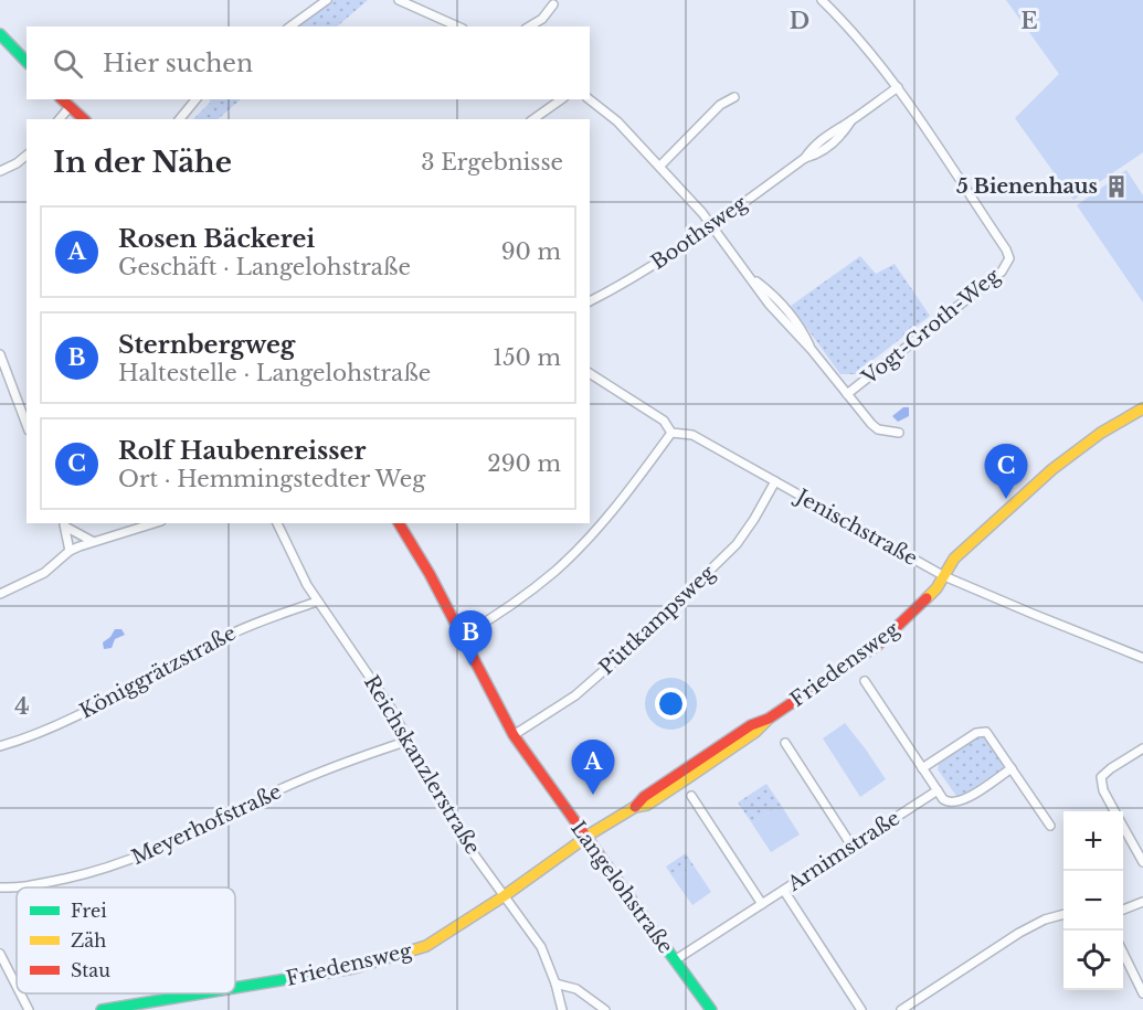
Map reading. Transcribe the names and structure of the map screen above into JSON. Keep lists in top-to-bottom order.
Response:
{
  "streets": {
    "street": [
      "Boothsweg",
      "Vogt-Groth-Weg",
      "Jenischstraße",
      "Püttkampsweg",
      "Friedensweg",
      "Königgrätzstraße",
      "Reichskanzlerstraße",
      "Meyerhofstraße",
      "Arnimstraße",
      "Langelohstraße"
    ]
  },
  "crossings": [
    ["Boothsweg", "Vogt-Groth-Weg"],
    ["Jenischstraße", "Püttkampsweg"],
    ["Jenischstraße", "Friedensweg"],
    ["Püttkampsweg", "Langelohstraße"],
    ["Friedensweg", "Reichskanzlerstraße"],
    ["Friedensweg", "Langelohstraße"],
    ["Königgrätzstraße", "Reichskanzlerstraße"],
    ["Reichskanzlerstraße", "Meyerhofstraße"],
    ["Arnimstraße", "Langelohstraße"]
  ],
  "places": {
    "building": ["5 Bienenhaus"]
  },
  "legend": ["Frei", "Zäh", "Stau"],
  "page": {
    "search": "Hier suchen",
    "heading": ["In der Nähe", "3 Ergebnisse"],
    "list": [
      {
        "mark": "A",
        "name": "Rosen Bäckerei",
        "note": "Geschäft · Langelohstraße",
        "value": "90 m"
      },
      {
        "mark": "B",
        "name": "Sternbergweg",
        "note": "Haltestelle · Langelohstraße",
        "value": "150 m"
      },
      {
        "mark": "C",
        "name": "Rolf Haubenreisser",
        "note": "Ort · Hemmingstedter Weg",
        "value": "290 m"
      }
    ],
    "pins": ["C", "B", "A"],
    "map_buttons": ["+", "−"]
  },
  "grid": {
    "columns": ["D", "E"],
    "rows": ["4"]
  }
}
